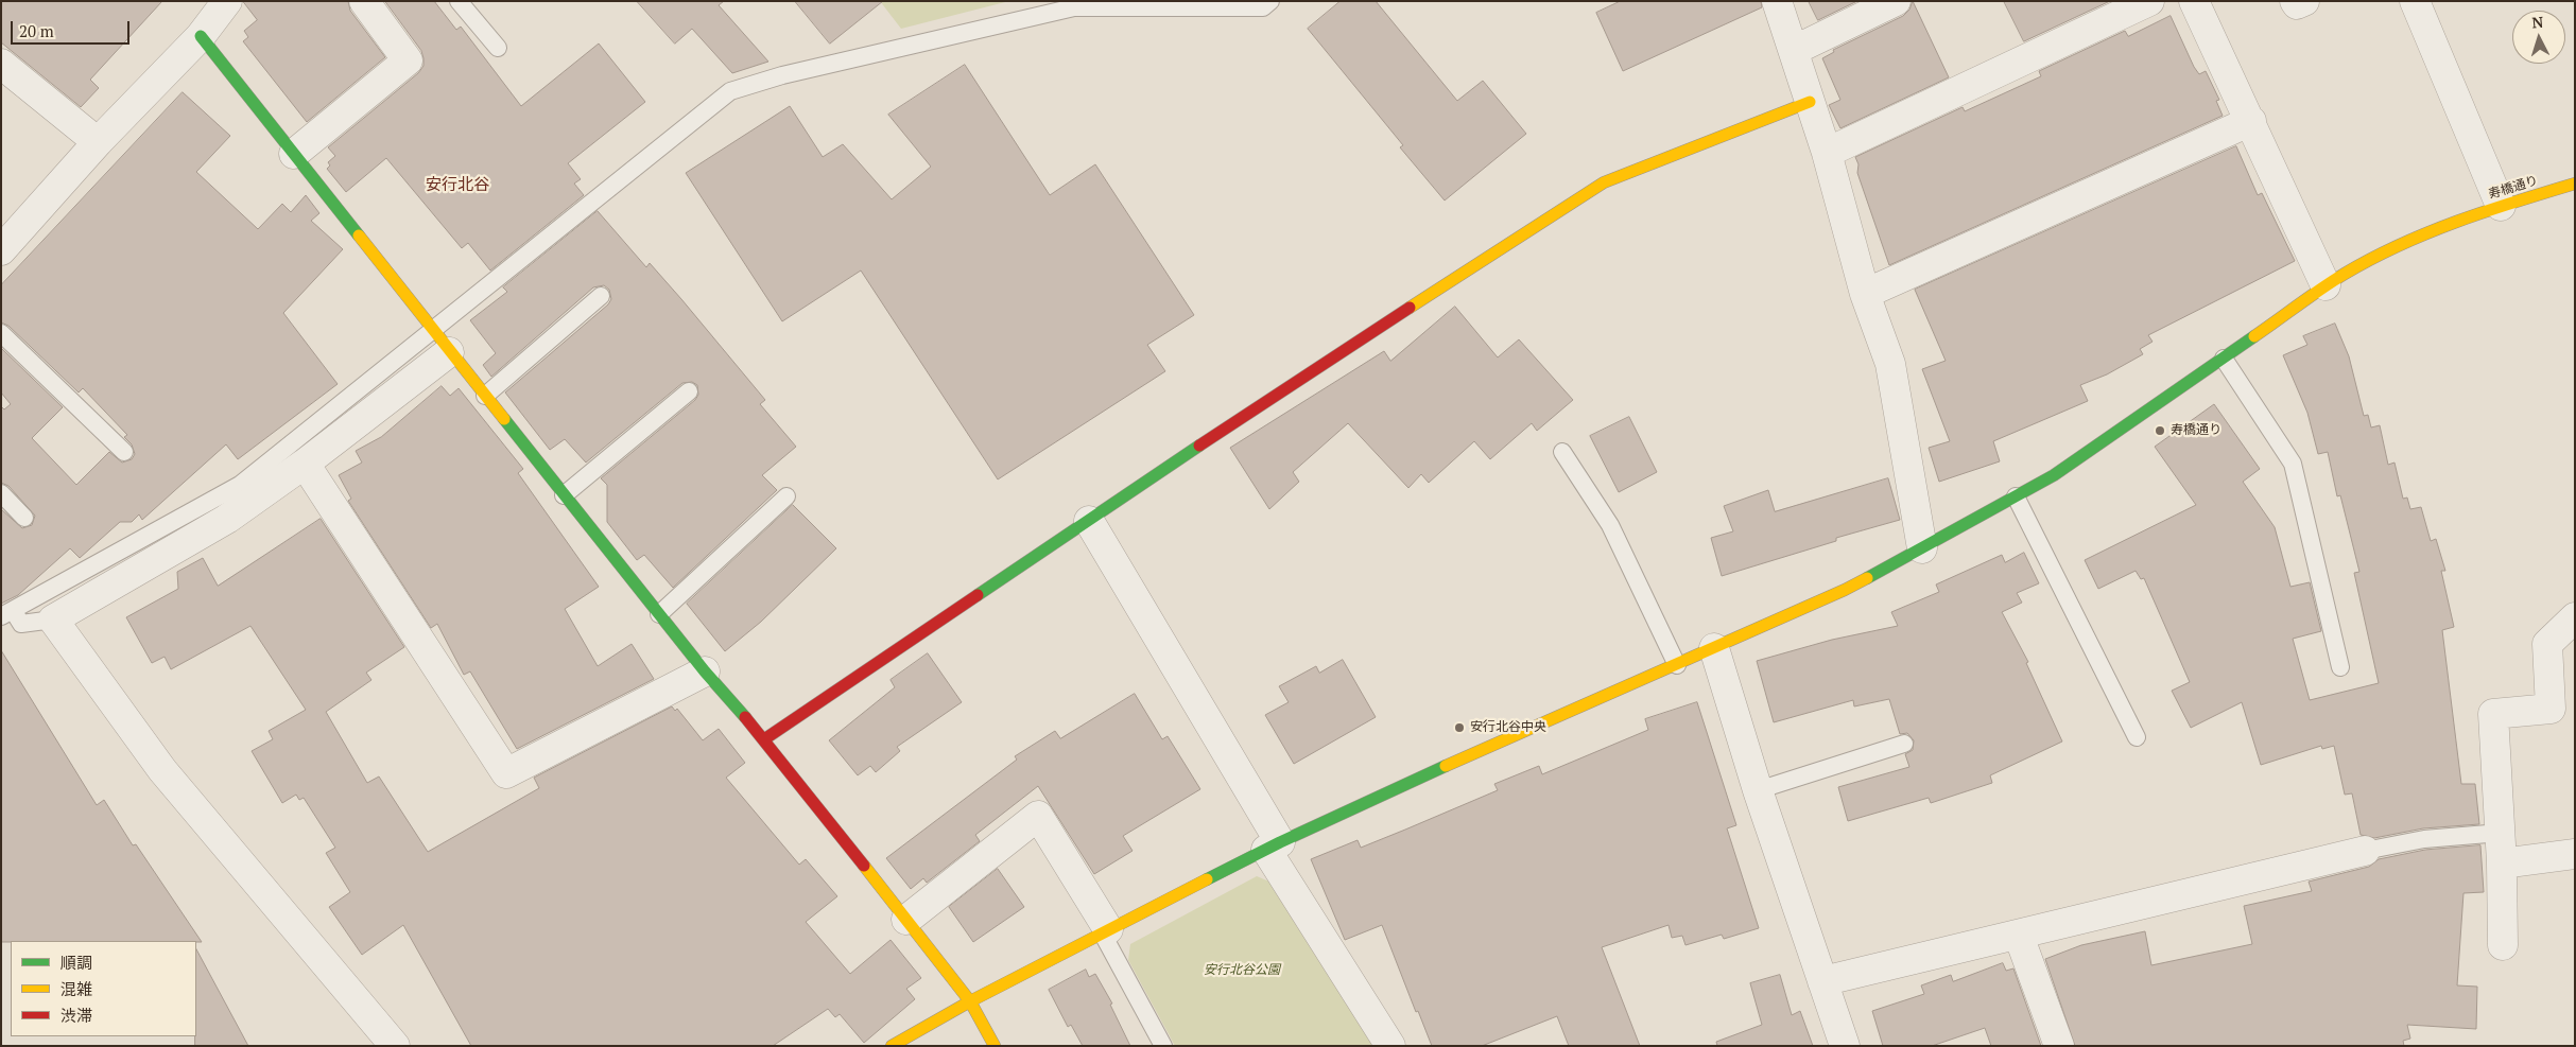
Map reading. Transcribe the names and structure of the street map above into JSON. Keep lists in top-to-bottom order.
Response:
{
  "streets": {
    "street": ["寿橋通り"]
  },
  "districts": ["安行北谷"],
  "parks": ["安行北谷公園"],
  "places": ["寿橋通り", "安行北谷中央"],
  "legend": ["順調", "混雑", "渋滞"],
  "scale_bar": "20 m",
  "north": "top"
}
